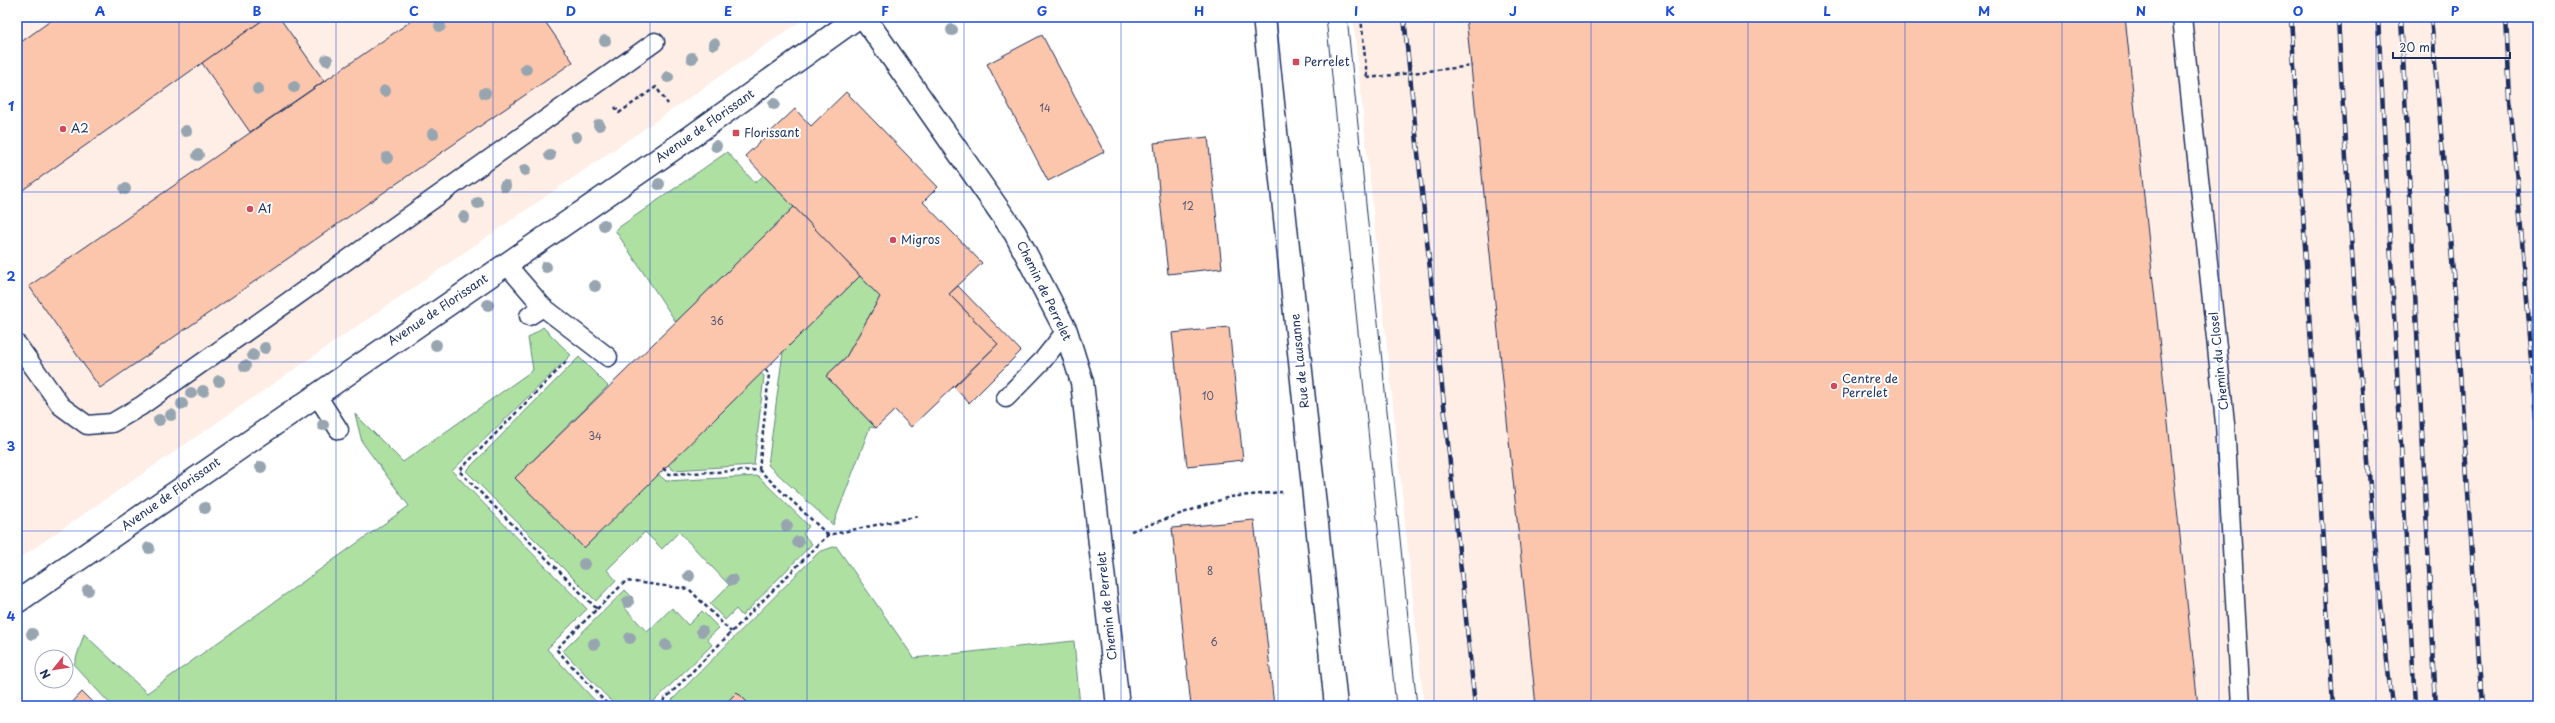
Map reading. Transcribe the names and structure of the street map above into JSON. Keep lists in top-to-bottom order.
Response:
{
  "streets": {
    "street": ["Avenue de Florissant", "Chemin de Perrelet", "Rue de Lausanne"],
    "lane": ["Chemin du Closel"]
  },
  "places": {
    "transit": ["Perrelet", "Florissant"],
    "other": [
      "A2",
      "A1",
      "Migros",
      "Centre de Perrelet"
    ]
  },
  "house_numbers": [
    "14",
    "12",
    "36",
    "10",
    "34",
    "8",
    "6"
  ],
  "scale_bar": "20 m",
  "north": "bottom left",
  "grid": {
    "columns": [
      "A",
      "B",
      "C",
      "D",
      "E",
      "F",
      "G",
      "H",
      "I",
      "J",
      "K",
      "L",
      "M",
      "N",
      "O",
      "P"
    ],
    "rows": [
      "1",
      "2",
      "3",
      "4"
    ]
  }
}
